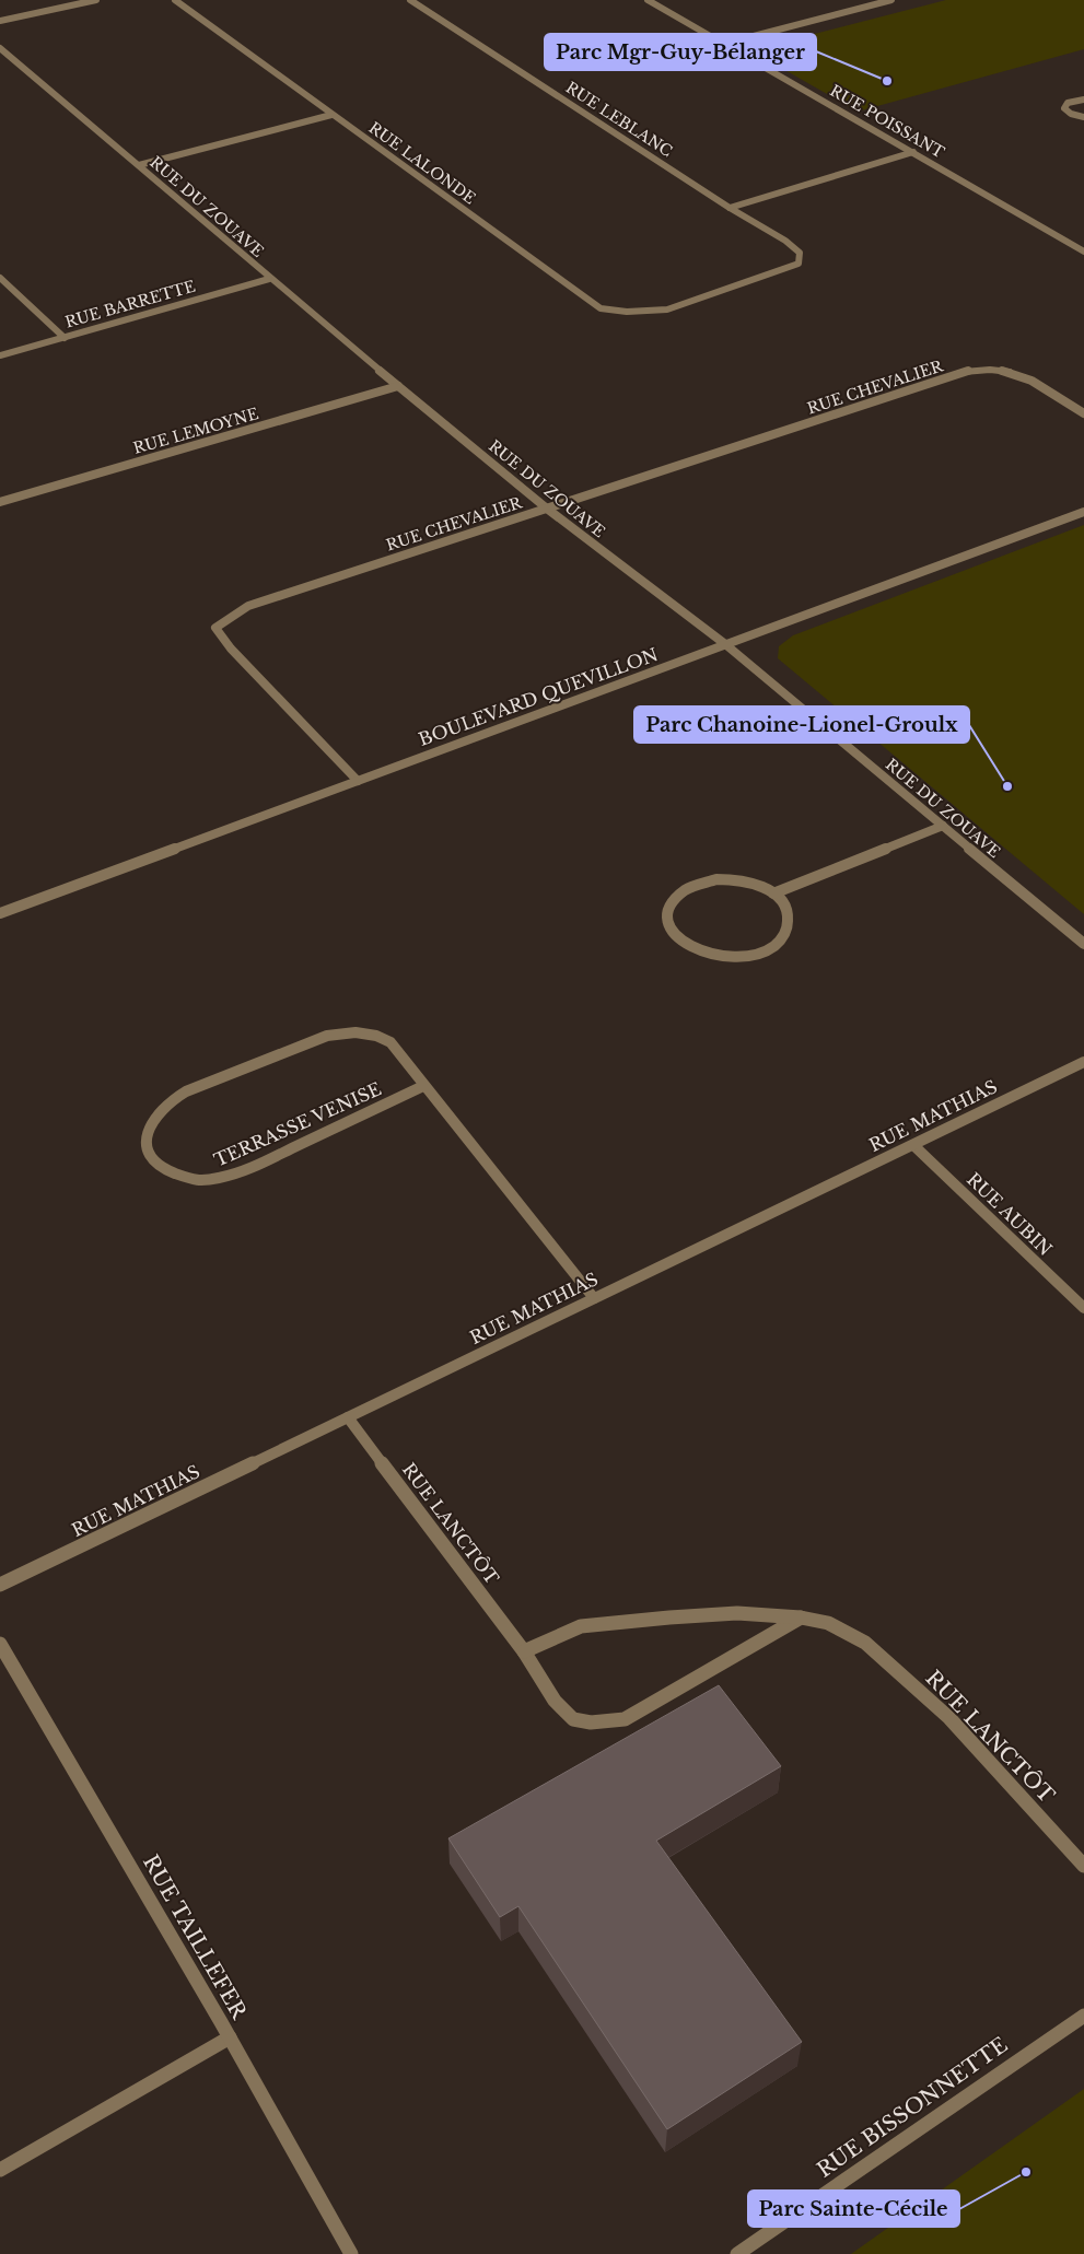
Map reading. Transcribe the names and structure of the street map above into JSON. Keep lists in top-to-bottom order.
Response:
{
  "streets": {
    "street": [
      "RUE LEBLANC",
      "RUE POISSANT",
      "RUE LALONDE",
      "RUE DU ZOUAVE",
      "RUE BARRETTE",
      "RUE CHEVALIER",
      "RUE LEMOYNE",
      "BOULEVARD QUEVILLON",
      "RUE MATHIAS",
      "TERRASSE VENISE",
      "RUE AUBIN",
      "RUE LANCTÔT",
      "RUE TAILLEFER",
      "RUE BISSONNETTE"
    ]
  },
  "crossings": [
    ["RUE LEBLANC", "RUE LALONDE"],
    ["RUE DU ZOUAVE", "RUE BARRETTE"],
    ["RUE DU ZOUAVE", "RUE CHEVALIER"],
    ["RUE DU ZOUAVE", "RUE LEMOYNE"],
    ["RUE DU ZOUAVE", "BOULEVARD QUEVILLON"],
    ["RUE CHEVALIER", "BOULEVARD QUEVILLON"],
    ["RUE MATHIAS", "TERRASSE VENISE"],
    ["RUE MATHIAS", "RUE AUBIN"],
    ["RUE MATHIAS", "RUE LANCTÔT"]
  ],
  "places": ["Parc Mgr-Guy-Bélanger", "Parc Chanoine-Lionel-Groulx", "Parc Sainte-Cécile"]
}
